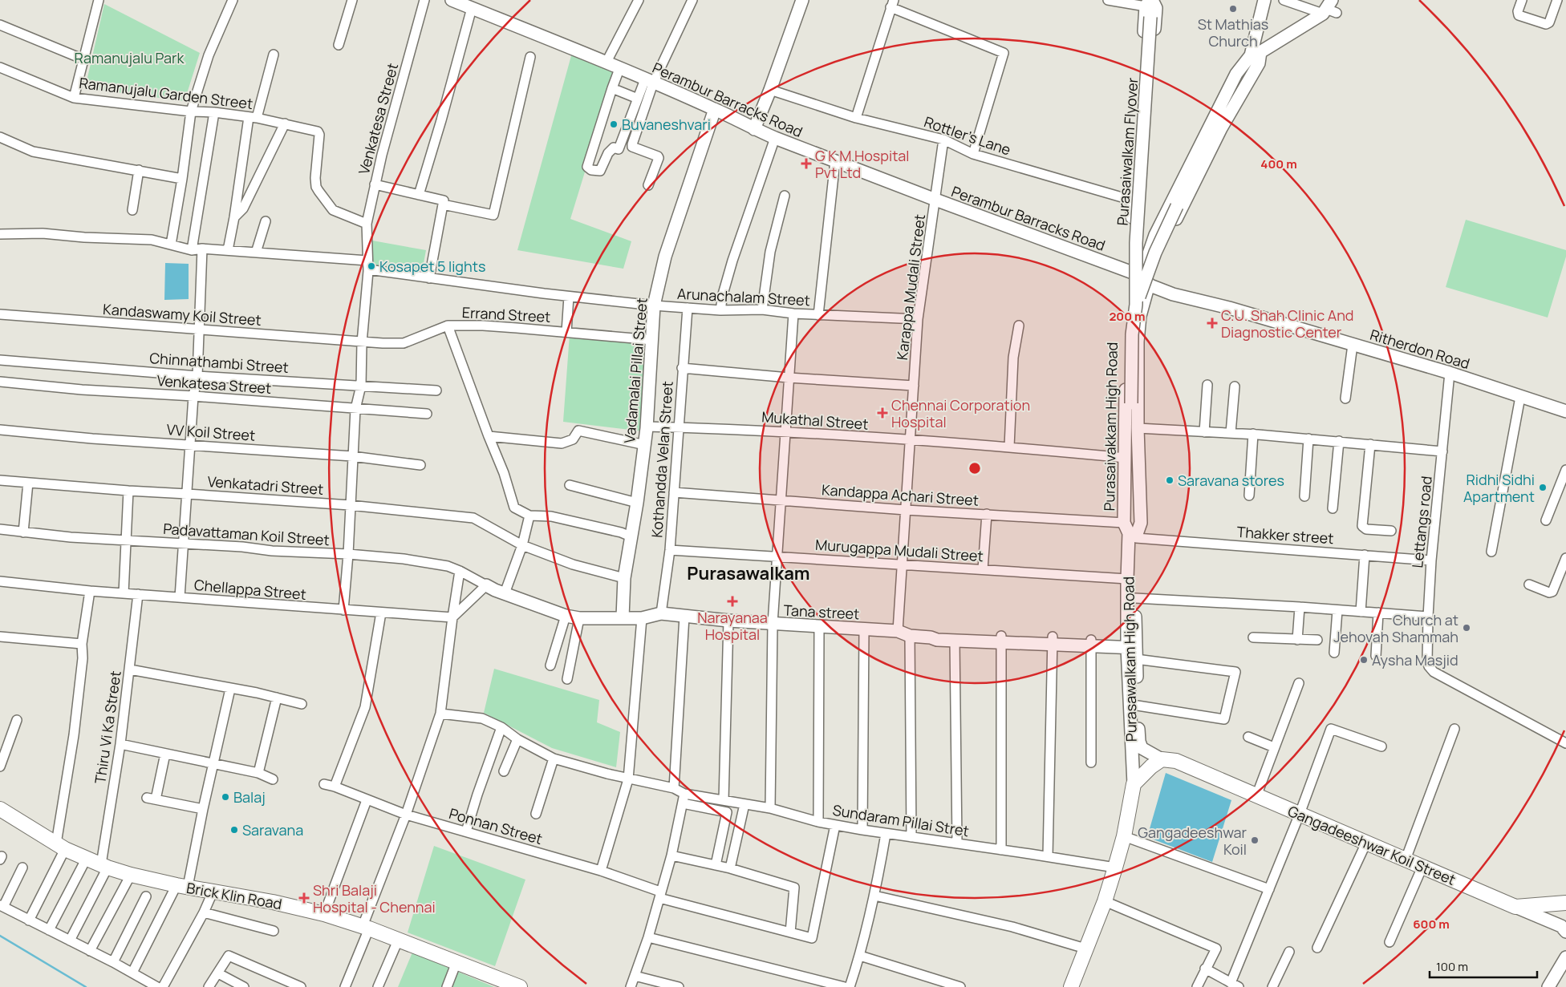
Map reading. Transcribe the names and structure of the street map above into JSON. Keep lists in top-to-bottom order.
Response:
{
  "streets": {
    "main road": ["Purasawalkam High Road", "Gangadeeshwar Koil Street", "Brick Klin Road"],
    "street": [
      "Ramanujalu Garden Street",
      "Perambur Barracks Road",
      "Venkatesa Street",
      "Rottler's Lane",
      "Purasaiwalkam Flyover",
      "Karappa Mudali Street",
      "Arunachalam Street",
      "Kandaswamy Koil Street",
      "Errand Street",
      "Ritherdon Road",
      "Chinnathambi Street",
      "Vadamalai Pillai Street",
      "Mukathal Street",
      "Purasaivakkam High Road",
      "VV Koil Street",
      "Kothandda Velan Street",
      "Venkatadri Street",
      "Kandappa Achari Street",
      "Lettangs road",
      "Padavattaman Koil Street",
      "Thakker street",
      "Murugappa Mudali Street",
      "Chellappa Street",
      "Tana street",
      "Thiru Vi Ka Street",
      "Sundaram Pillai Stret",
      "Ponnan Street"
    ]
  },
  "crossings": [
    ["Ramanujalu Garden Street", "Venkatesa Street"],
    ["Perambur Barracks Road", "Karappa Mudali Street"],
    ["Perambur Barracks Road", "Ritherdon Road"],
    ["Perambur Barracks Road", "Vadamalai Pillai Street"],
    ["Perambur Barracks Road", "Purasaivakkam High Road"],
    ["Venkatesa Street", "Arunachalam Street"],
    ["Venkatesa Street", "Kandaswamy Koil Street"],
    ["Venkatesa Street", "Errand Street"],
    ["Venkatesa Street", "Chinnathambi Street"],
    ["Venkatesa Street", "VV Koil Street"],
    ["Venkatesa Street", "Venkatadri Street"],
    ["Venkatesa Street", "Padavattaman Koil Street"],
    ["Venkatesa Street", "Chellappa Street"],
    ["Rottler's Lane", "Karappa Mudali Street"],
    ["Purasaiwalkam Flyover", "Purasaivakkam High Road"],
    ["Purasaiwalkam Flyover", "Kandappa Achari Street"],
    ["Purasaiwalkam Flyover", "Thakker street"],
    ["Purasaiwalkam Flyover", "Purasawalkam High Road"],
    ["Karappa Mudali Street", "Arunachalam Street"],
    ["Karappa Mudali Street", "Mukathal Street"],
    ["Karappa Mudali Street", "Kandappa Achari Street"],
    ["Karappa Mudali Street", "Murugappa Mudali Street"],
    ["Karappa Mudali Street", "Tana street"],
    ["Arunachalam Street", "Vadamalai Pillai Street"],
    ["Arunachalam Street", "Kothandda Velan Street"],
    ["Kandaswamy Koil Street", "Errand Street"],
    ["Errand Street", "Vadamalai Pillai Street"],
    ["Ritherdon Road", "Purasaivakkam High Road"],
    ["Ritherdon Road", "Lettangs road"],
    ["Vadamalai Pillai Street", "Mukathal Street"],
    ["Vadamalai Pillai Street", "Venkatadri Street"],
    ["Vadamalai Pillai Street", "Tana street"],
    ["Mukathal Street", "Purasaivakkam High Road"],
    ["Mukathal Street", "Kothandda Velan Street"],
    ["Purasaivakkam High Road", "Kandappa Achari Street"],
    ["Purasaivakkam High Road", "Thakker street"],
    ["Purasaivakkam High Road", "Purasawalkam High Road"],
    ["Kothandda Velan Street", "Kandappa Achari Street"],
    ["Kothandda Velan Street", "Murugappa Mudali Street"],
    ["Kothandda Velan Street", "Tana street"],
    ["Kandappa Achari Street", "Thakker street"],
    ["Kandappa Achari Street", "Purasawalkam High Road"],
    ["Lettangs road", "Thakker street"],
    ["Padavattaman Koil Street", "Tana street"],
    ["Thakker street", "Purasawalkam High Road"],
    ["Murugappa Mudali Street", "Purasawalkam High Road"],
    ["Chellappa Street", "Thiru Vi Ka Street"],
    ["Purasawalkam High Road", "Sundaram Pillai Stret"],
    ["Purasawalkam High Road", "Gangadeeshwar Koil Street"],
    ["Thiru Vi Ka Street", "Brick Klin Road"],
    ["Sundaram Pillai Stret", "Ponnan Street"]
  ],
  "districts": ["Purasawalkam"],
  "parks": ["Ramanujalu Park"],
  "places": {
    "other": [
      "St Mathias Church",
      "Buvaneshvari",
      "Kosapet 5 lights",
      "Saravana stores",
      "Ridhi Sidhi Apartment",
      "Church at Jehovah Shammah",
      "Aysha Masjid",
      "Balaj",
      "Saravana",
      "Gangadeeshwar Koil"
    ],
    "health": [
      "G K M Hospital Pvt Ltd",
      "C.U. Shah Clinic And Diagnostic Center",
      "Chennai Corporation Hospital",
      "Narayanaa Hospital",
      "Shri Balaji Hospital - Chennai"
    ]
  },
  "scale_bar": "100 m",
  "rings": ["400 m", "200 m", "600 m"]
}
